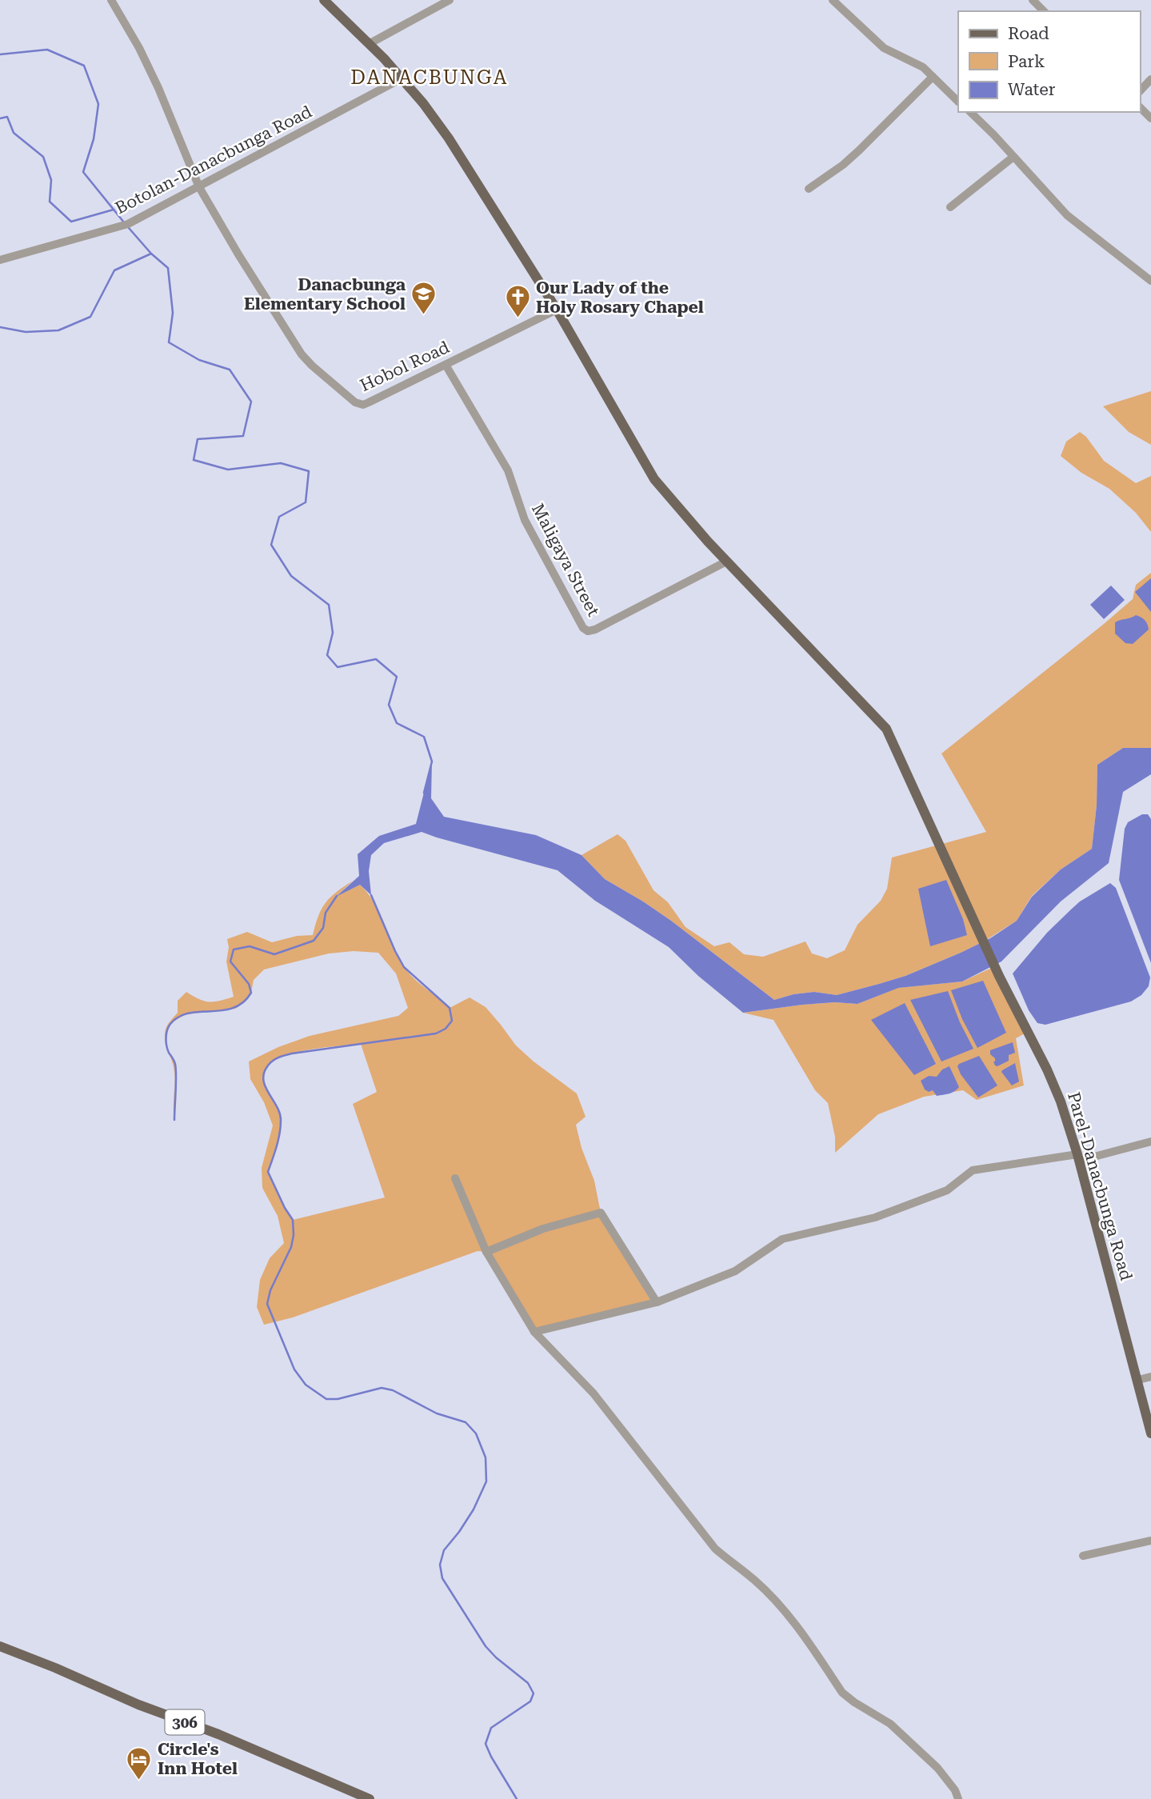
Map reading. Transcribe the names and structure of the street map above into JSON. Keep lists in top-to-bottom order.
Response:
{
  "streets": {
    "main road": ["Parel-Danacbunga Road", "306"],
    "street": ["Botolan-Danacbunga Road", "Hobol Road", "Maligaya Street"]
  },
  "crossings": [
    ["Botolan-Danacbunga Road", "Hobol Road"],
    ["Botolan-Danacbunga Road", "Parel-Danacbunga Road"],
    ["Hobol Road", "Maligaya Street"],
    ["Hobol Road", "Parel-Danacbunga Road"],
    ["Maligaya Street", "Parel-Danacbunga Road"]
  ],
  "districts": ["DANACBUNGA"],
  "places": {
    "school or university": ["Danacbunga Elementary School"],
    "church": ["Our Lady of the Holy Rosary Chapel"],
    "hotel": ["Circle's Inn Hotel"]
  },
  "legend": ["Road", "Park", "Water"]
}
